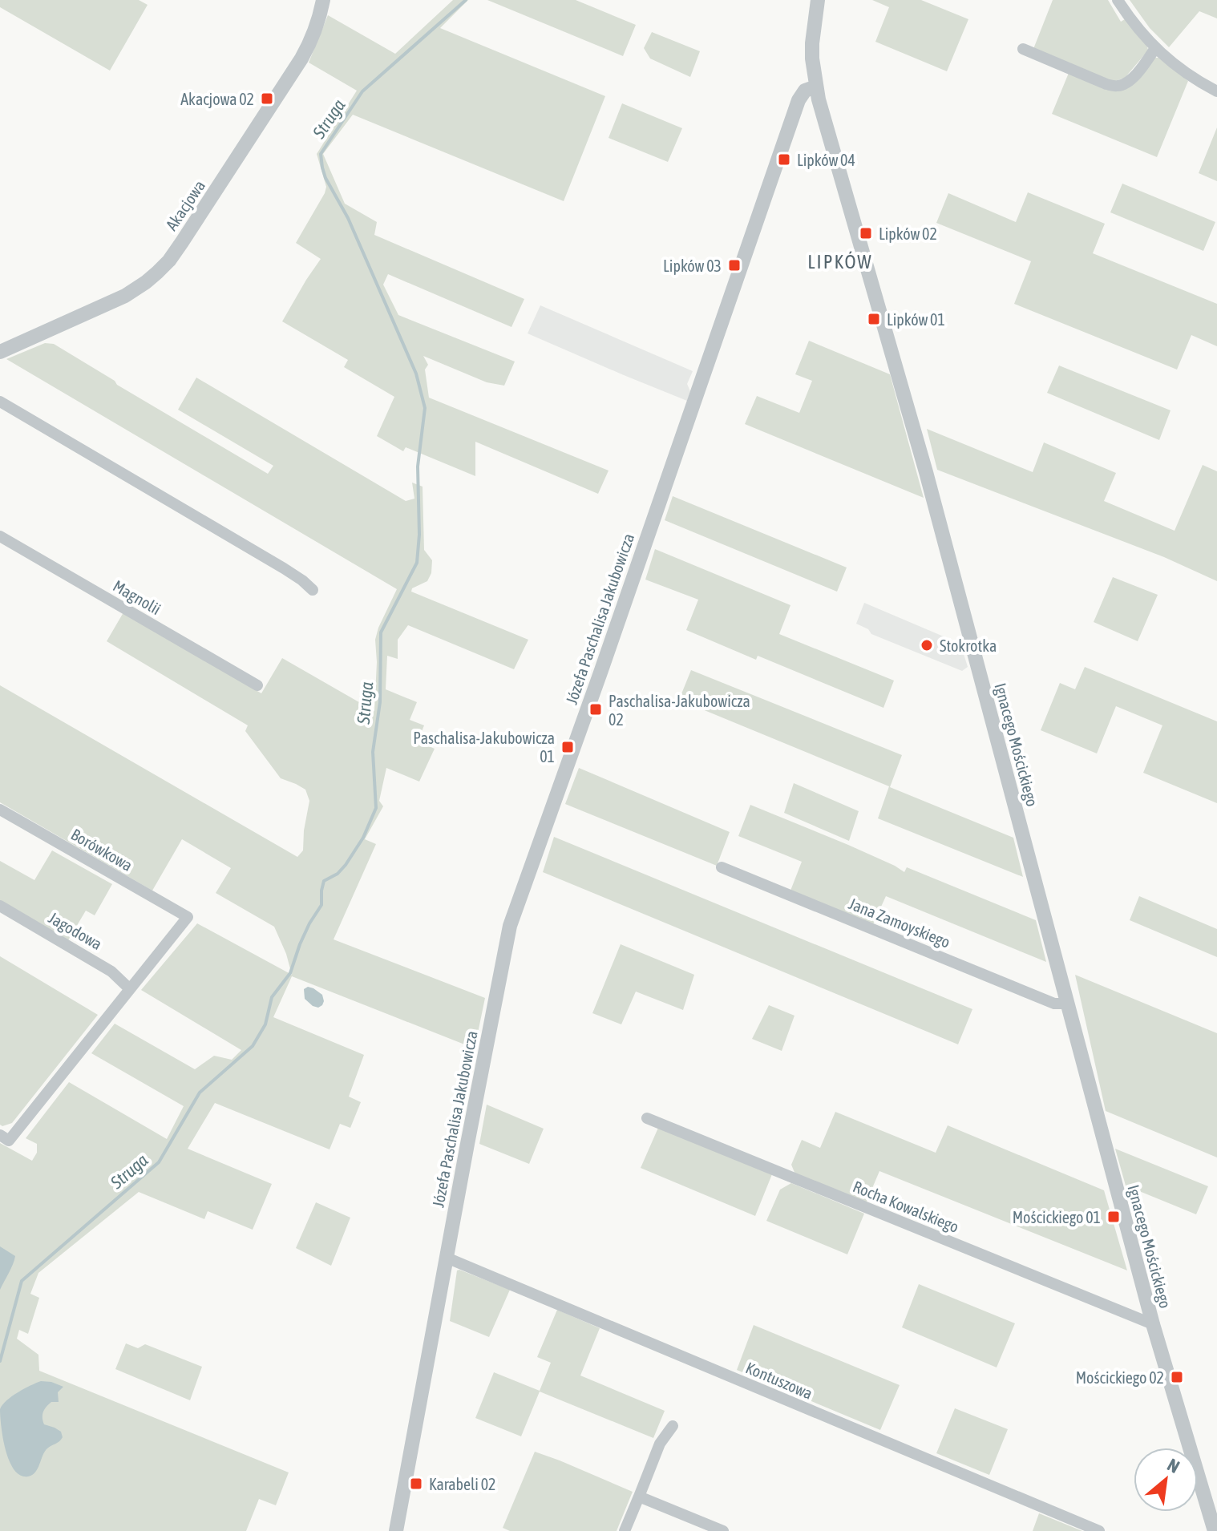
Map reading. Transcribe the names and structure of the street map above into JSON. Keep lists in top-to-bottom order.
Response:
{
  "streets": {
    "street": [
      "Akacjowa",
      "Magnolii",
      "Józefa Paschalisa Jakubowicza",
      "Ignacego Mościckiego",
      "Borówkowa",
      "Jana Zamoyskiego",
      "Jagodowa",
      "Rocha Kowalskiego",
      "Kontuszowa"
    ]
  },
  "crossings": [
    ["Józefa Paschalisa Jakubowicza", "Ignacego Mościckiego"],
    ["Józefa Paschalisa Jakubowicza", "Kontuszowa"],
    ["Ignacego Mościckiego", "Jana Zamoyskiego"],
    ["Ignacego Mościckiego", "Rocha Kowalskiego"],
    ["Borówkowa", "Jagodowa"]
  ],
  "districts": ["LIPKÓW"],
  "water": ["Struga"],
  "places": {
    "transit": [
      "Akacjowa 02",
      "Lipków 04",
      "Lipków 02",
      "Lipków 03",
      "Lipków 01",
      "Paschalisa-Jakubowicza 02",
      "Paschalisa-Jakubowicza 01",
      "Mościckiego 01",
      "Mościckiego 02",
      "Karabeli 02"
    ],
    "other": ["Stokrotka"]
  },
  "north": "top right"
}
